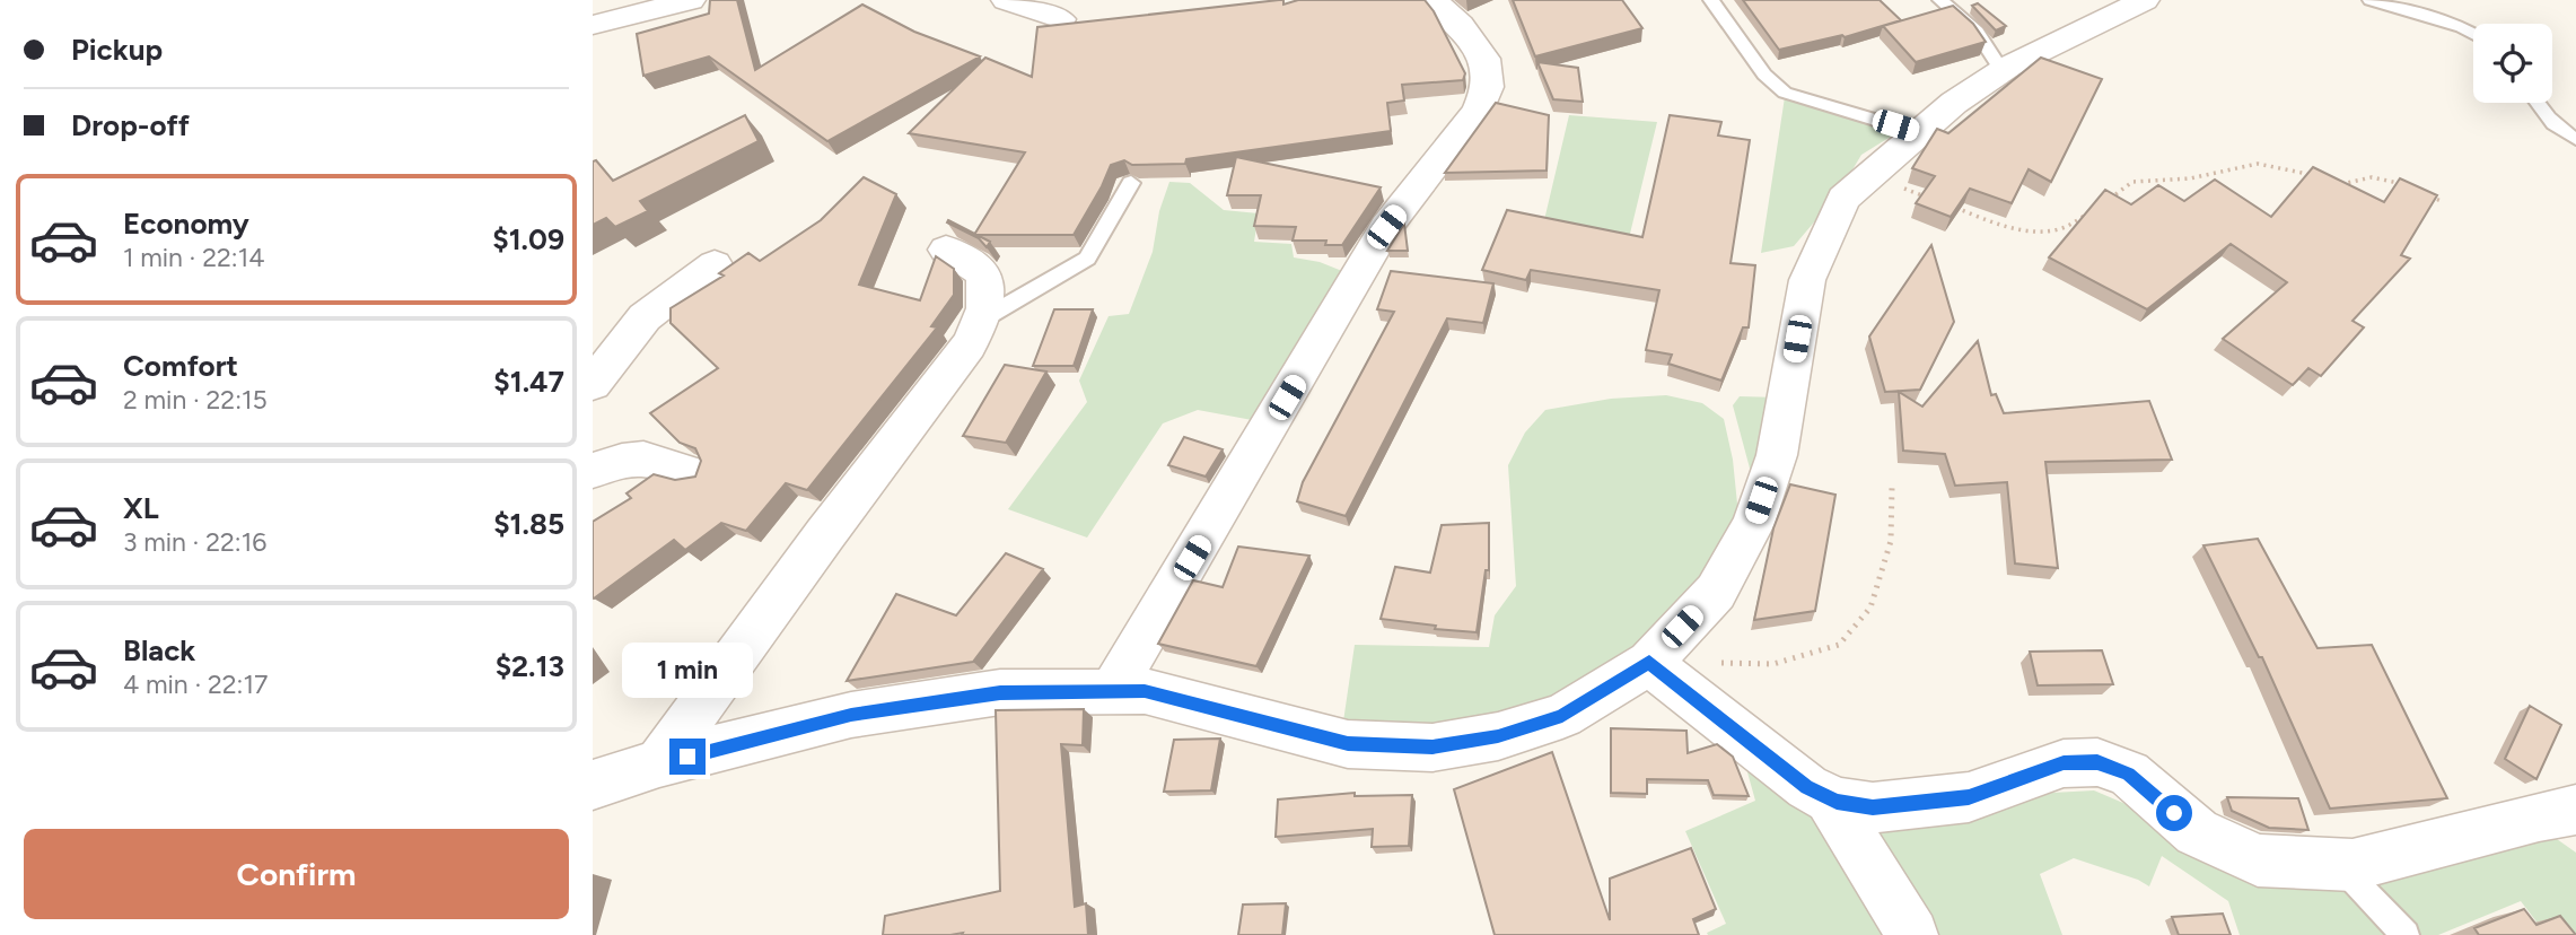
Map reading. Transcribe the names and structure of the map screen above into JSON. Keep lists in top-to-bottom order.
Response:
{
  "page": {
    "banner": ["Pickup", "Drop-off"],
    "list": [
      {
        "name": "Economy",
        "note": "1 min · 22:14",
        "value": "$1.09"
      },
      {
        "name": "Comfort",
        "note": "2 min · 22:15",
        "value": "$1.47"
      },
      {
        "name": "XL",
        "note": "3 min · 22:16",
        "value": "$1.85"
      },
      {
        "name": "Black",
        "note": "4 min · 22:17",
        "value": "$2.13"
      }
    ],
    "bubble": "1 min",
    "buttons": "Confirm"
  }
}
